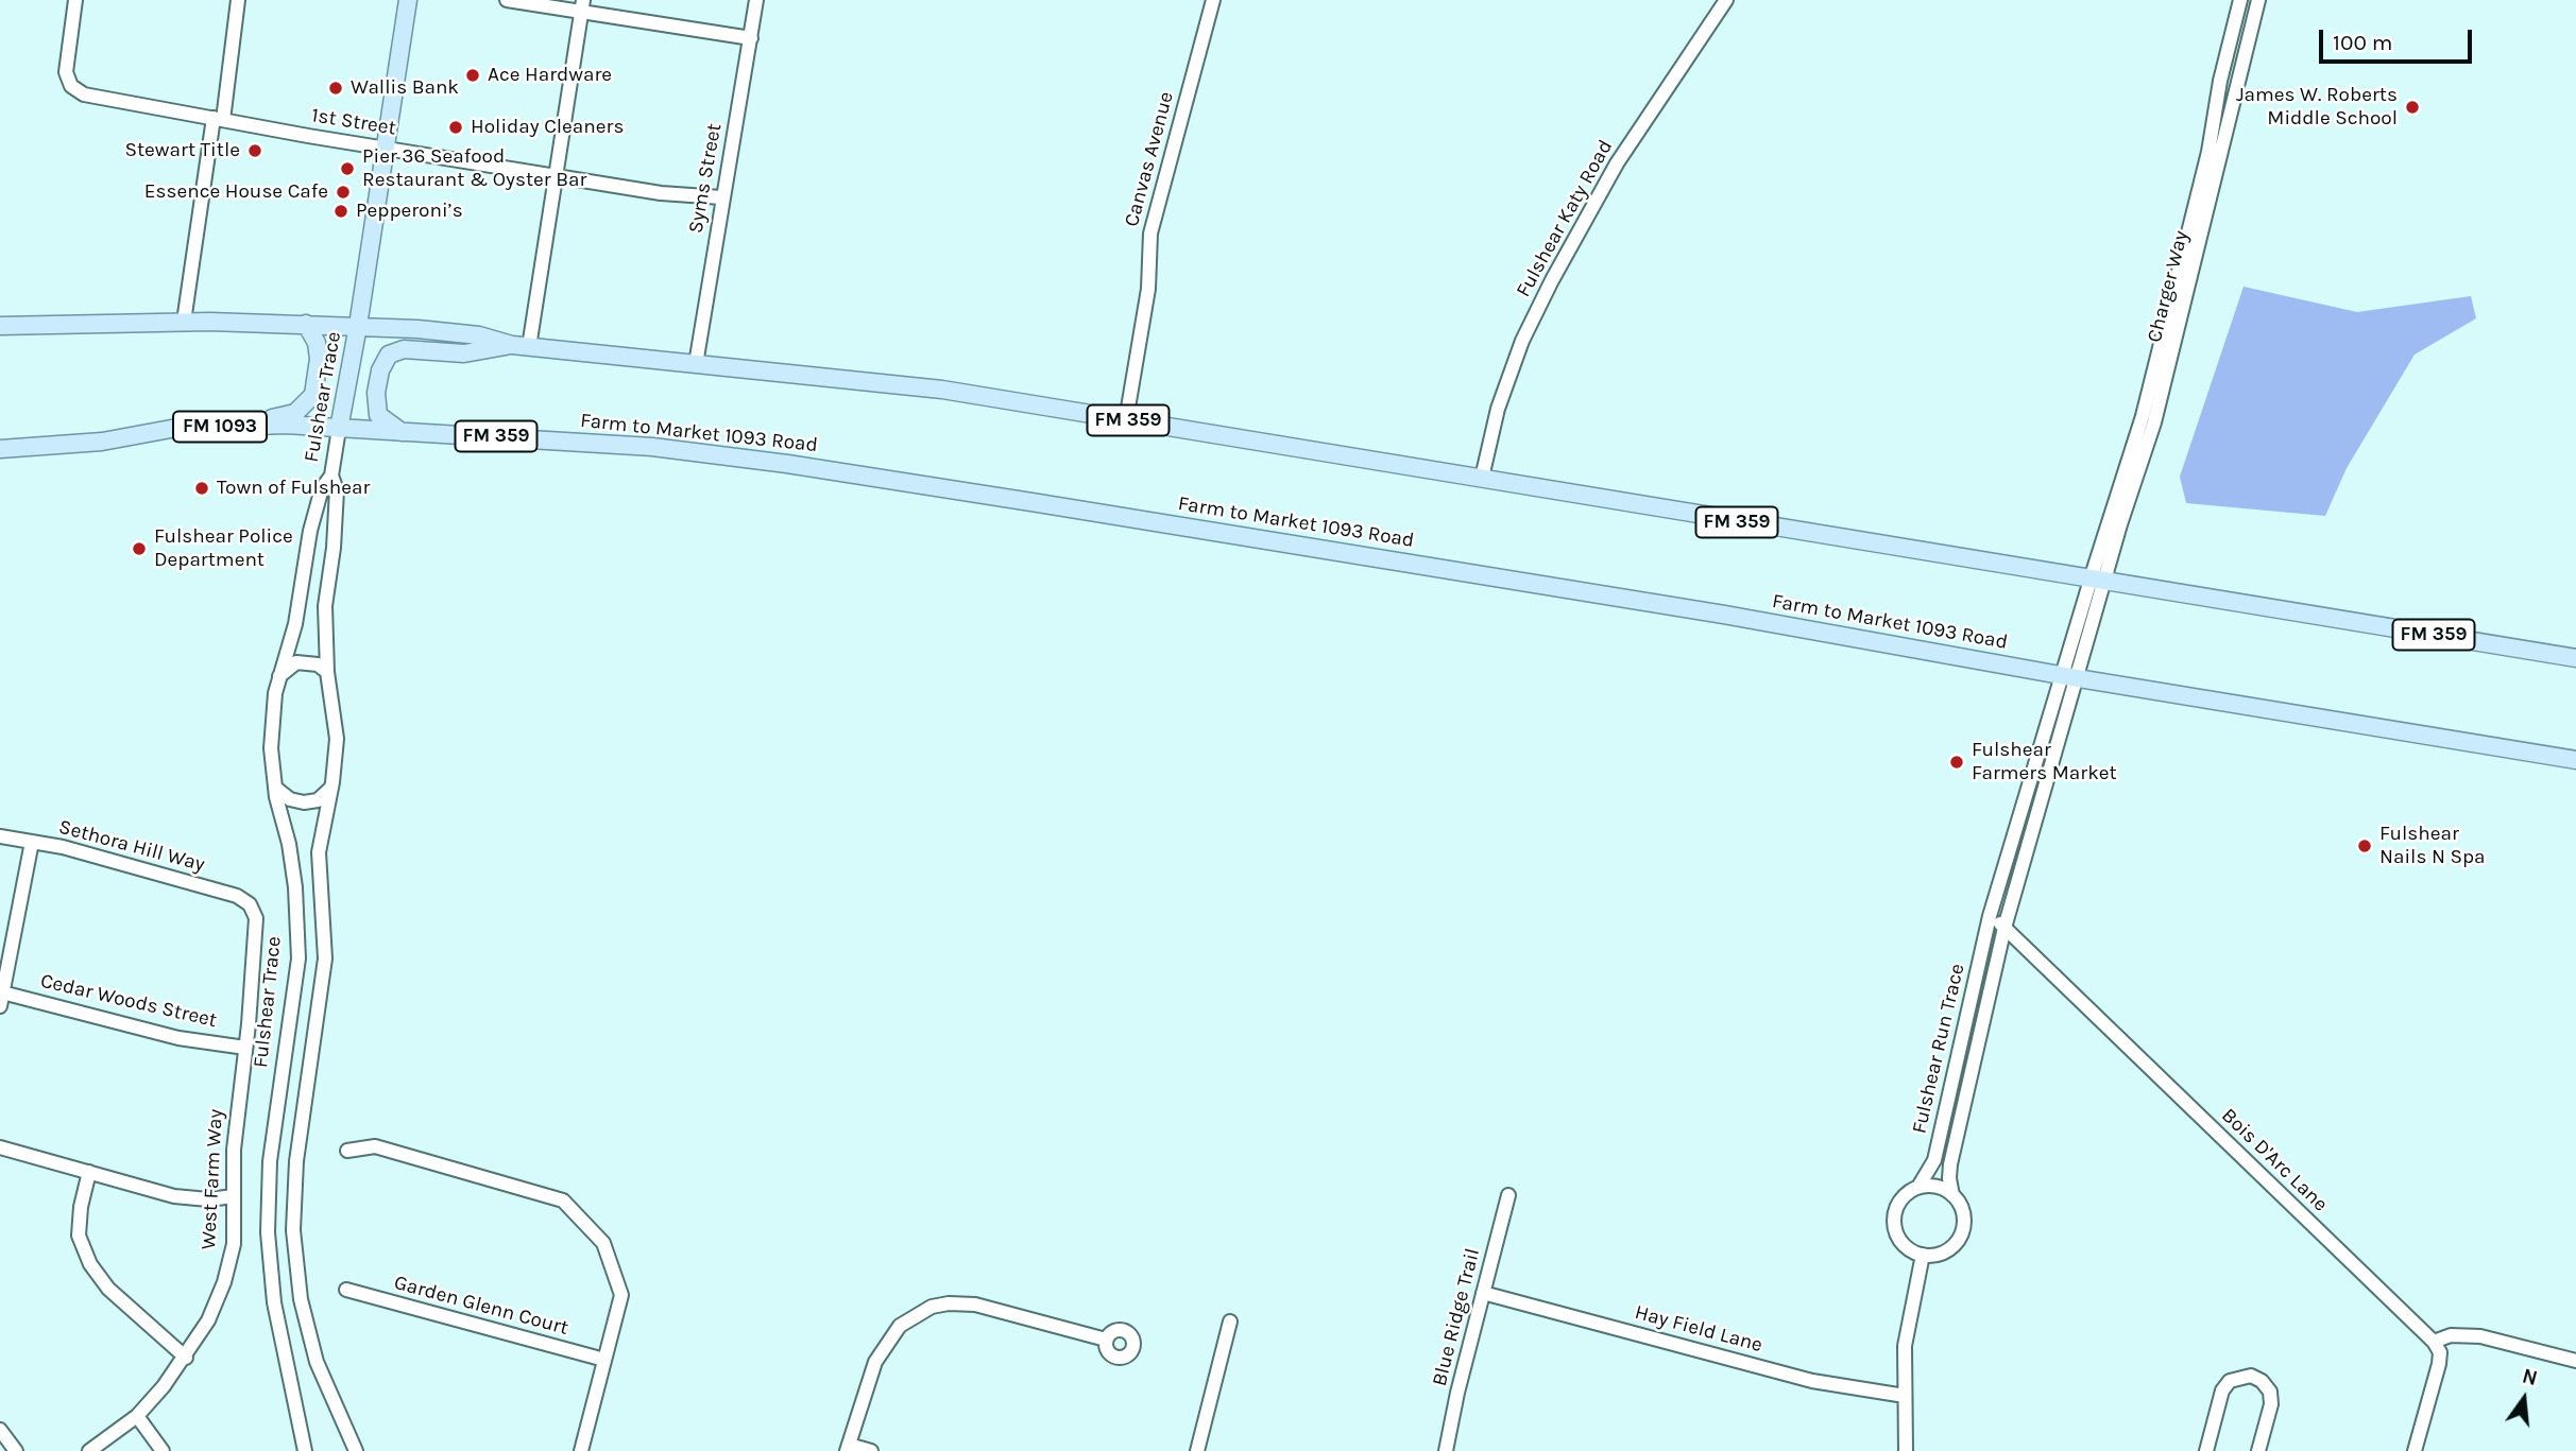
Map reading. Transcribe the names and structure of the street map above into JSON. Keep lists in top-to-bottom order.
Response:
{
  "streets": {
    "main road": [
      "Fulshear Trace",
      "FM 359",
      "FM 1093",
      "Farm to Market 1093 Road"
    ],
    "street": [
      "1st Street",
      "Canvas Avenue",
      "Syms Street",
      "Fulshear Katy Road",
      "Charger Way",
      "Sethora Hill Way",
      "Cedar Woods Street",
      "Fulshear Run Trace",
      "Bois D'Arc Lane",
      "West Farm Way",
      "Garden Glenn Court",
      "Blue Ridge Trail",
      "Hay Field Lane"
    ]
  },
  "crossings": [
    ["1st Street", "Syms Street"],
    ["1st Street", "Fulshear Trace"],
    ["Canvas Avenue", "FM 359"],
    ["Syms Street", "FM 359"],
    ["Fulshear Katy Road", "FM 359"],
    ["Charger Way", "FM 359"],
    ["Fulshear Trace", "FM 359"],
    ["Fulshear Trace", "Farm to Market 1093 Road"],
    ["Sethora Hill Way", "West Farm Way"],
    ["Cedar Woods Street", "West Farm Way"],
    ["Fulshear Run Trace", "Bois D'Arc Lane"],
    ["Blue Ridge Trail", "Hay Field Lane"]
  ],
  "places": [
    "Ace Hardware",
    "Wallis Bank",
    "James W. Roberts Middle School",
    "Holiday Cleaners",
    "Stewart Title",
    "Pier 36 Seafood Restaurant & Oyster Bar",
    "Essence House Cafe",
    "Pepperoni’s",
    "Town of Fulshear",
    "Fulshear Police Department",
    "Fulshear Farmers Market",
    "Fulshear Nails N Spa"
  ],
  "scale_bar": "100 m",
  "north": "top"
}
